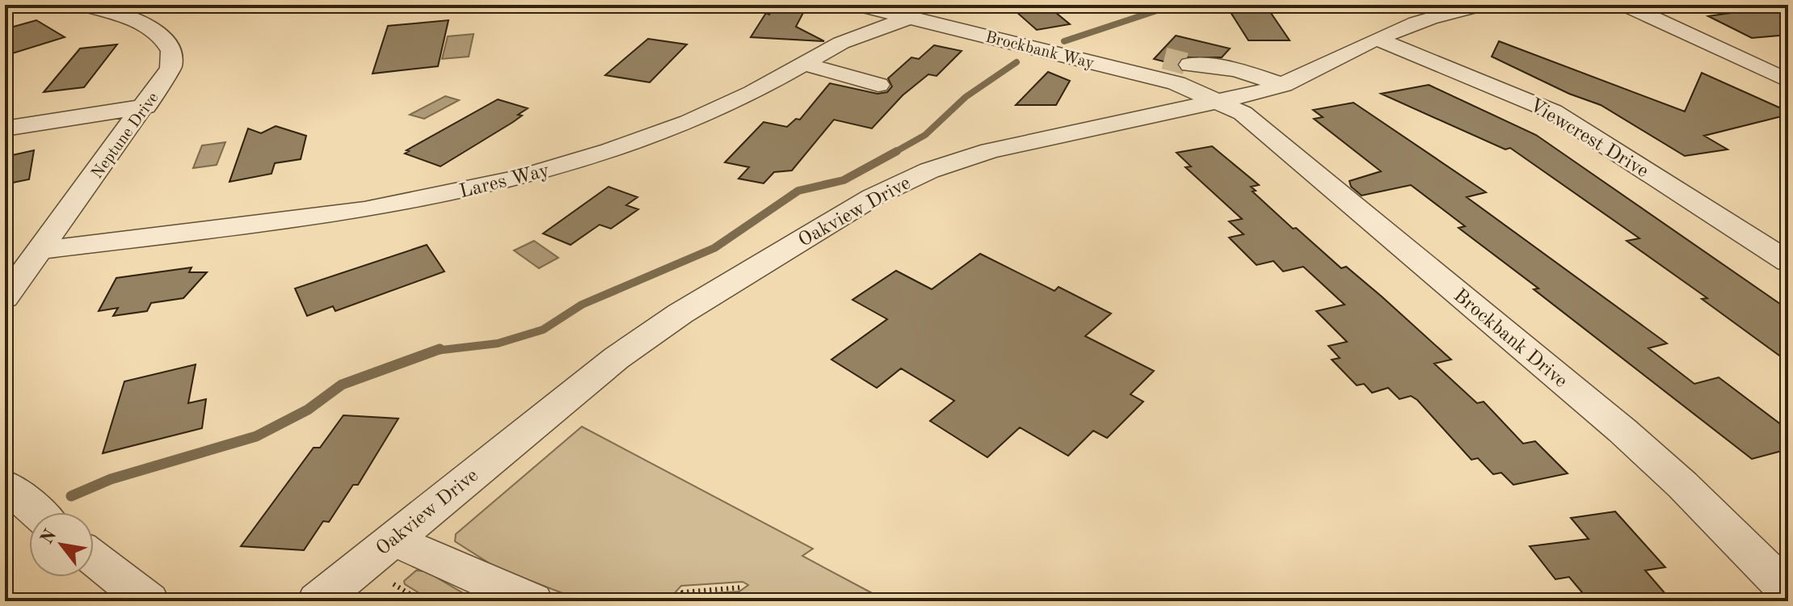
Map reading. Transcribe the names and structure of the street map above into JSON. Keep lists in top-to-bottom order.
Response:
{
  "streets": {
    "street": [
      "Brockbank Way",
      "Neptune Drive",
      "Viewcrest Drive",
      "Lares Way",
      "Oakview Drive",
      "Brockbank Drive"
    ]
  },
  "crossings": [
    ["Brockbank Way", "Lares Way"],
    ["Brockbank Way", "Oakview Drive"],
    ["Brockbank Way", "Brockbank Drive"],
    ["Neptune Drive", "Lares Way"],
    ["Viewcrest Drive", "Oakview Drive"],
    ["Oakview Drive", "Brockbank Drive"]
  ],
  "north": "top left"
}
